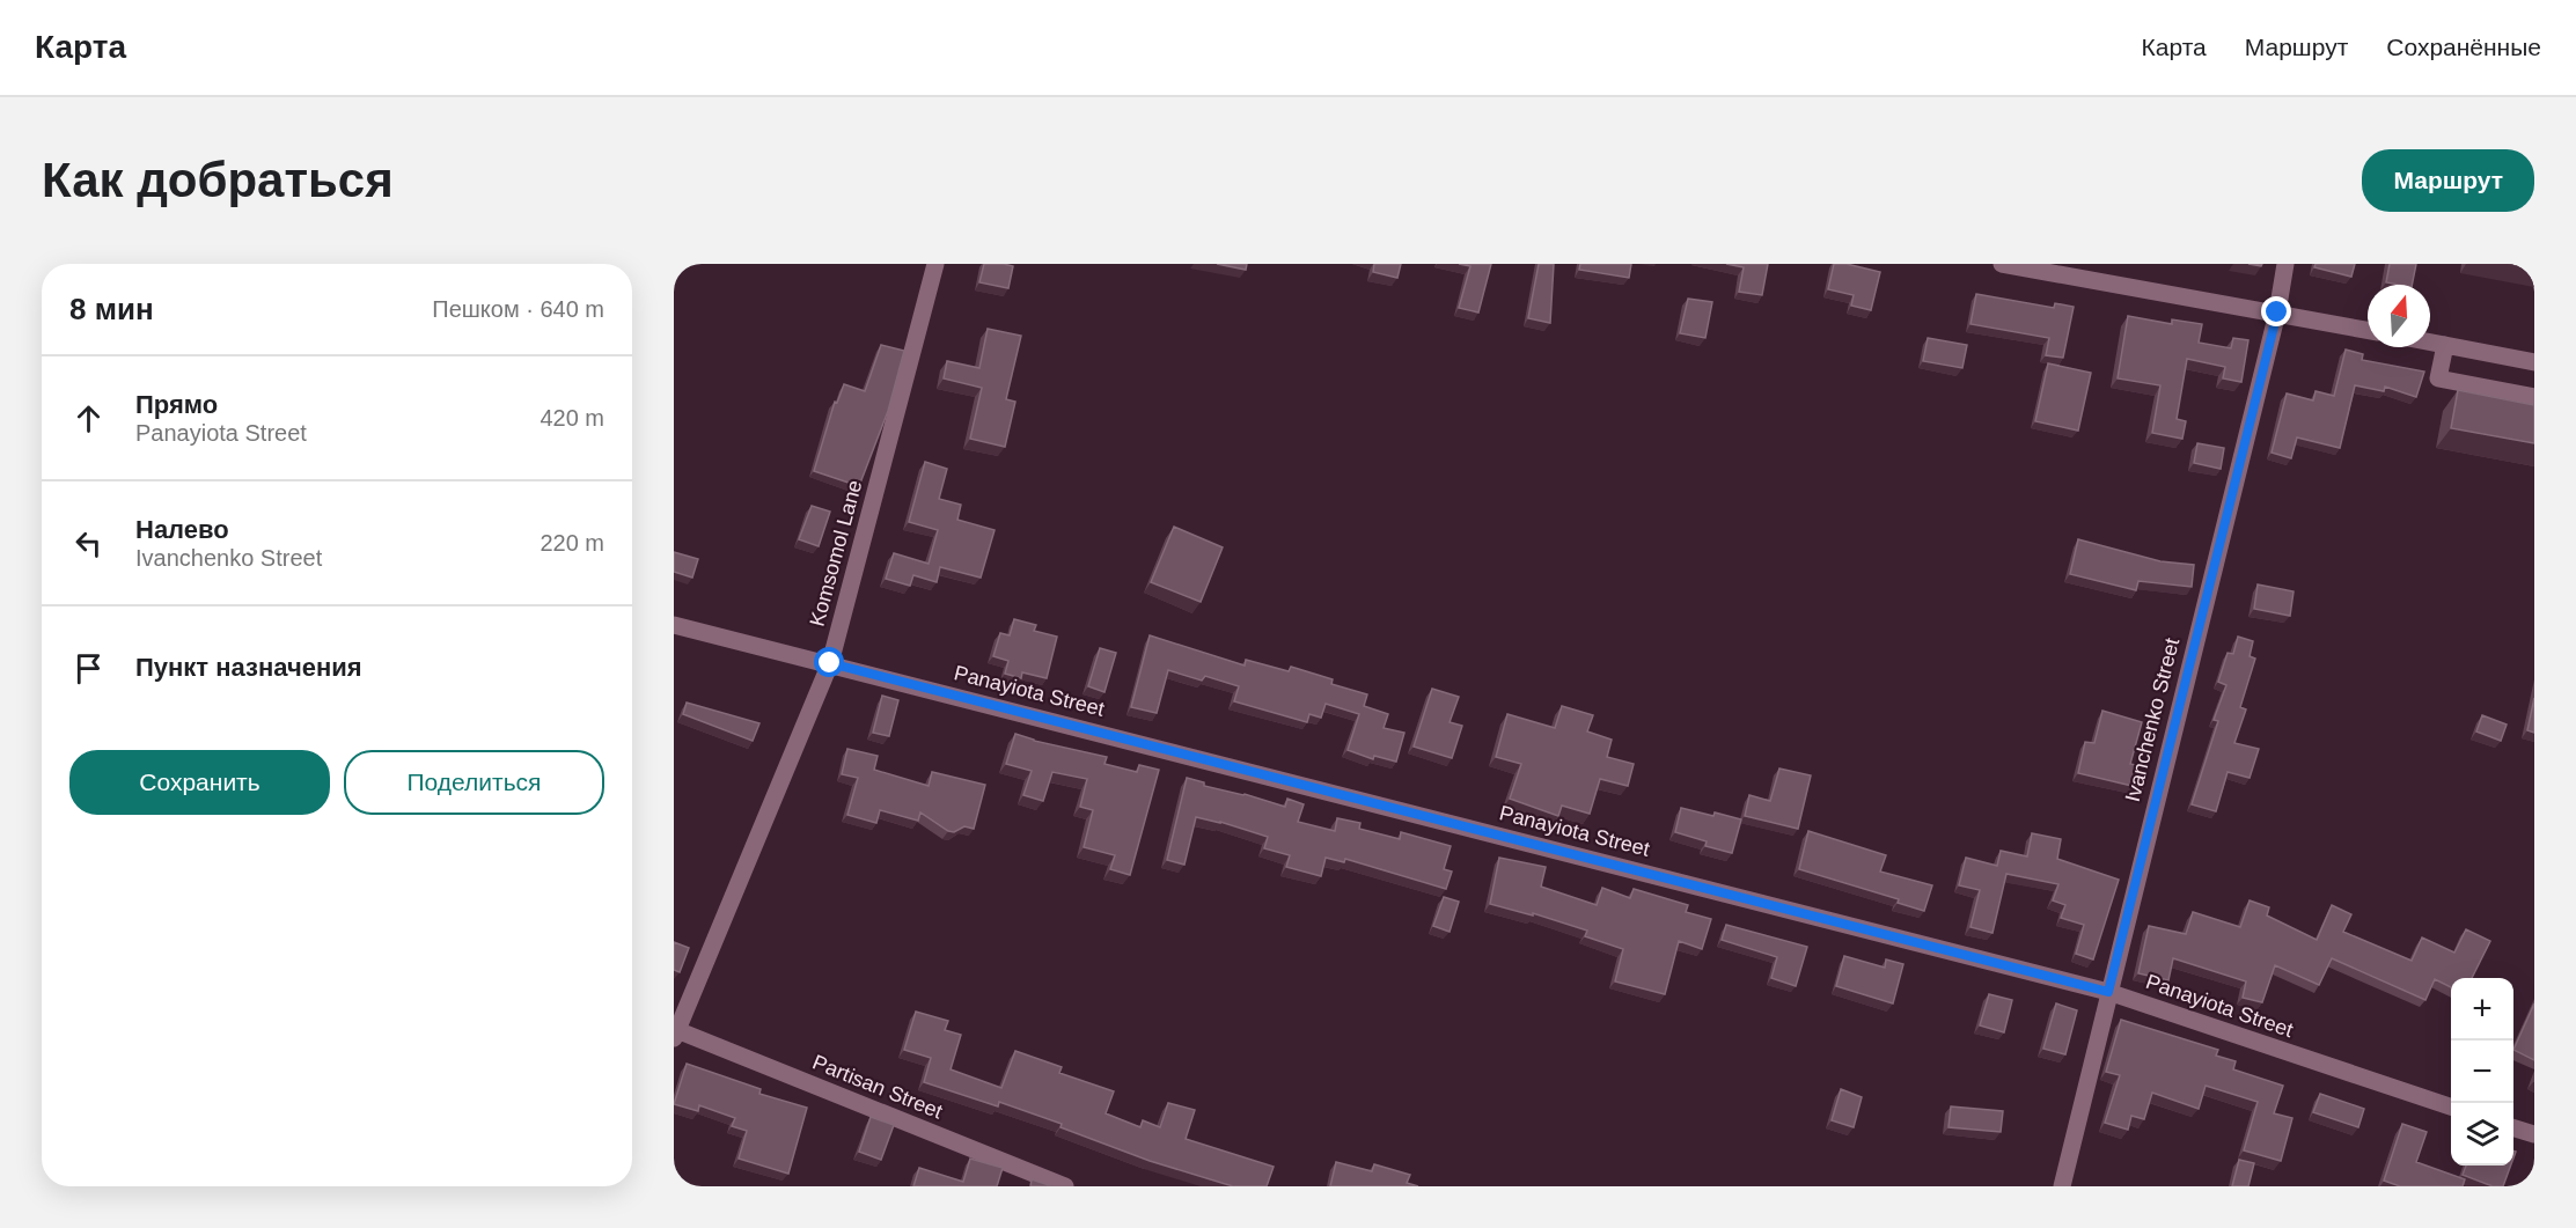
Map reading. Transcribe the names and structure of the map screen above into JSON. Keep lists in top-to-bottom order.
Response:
{
  "streets": {
    "street": [
      "Komsomol Lane",
      "Panayiota Street",
      "Ivanchenko Street",
      "Partisan Street"
    ]
  },
  "crossings": [
    ["Komsomol Lane", "Panayiota Street"],
    ["Komsomol Lane", "Partisan Street"],
    ["Panayiota Street", "Ivanchenko Street"]
  ],
  "north": "top",
  "page": {
    "header": "Карта",
    "nav": ["Карта", "Маршрут", "Сохранённые"],
    "buttons": [
      "Маршрут",
      ["Сохранить", "Поделиться"]
    ],
    "title": "Как добраться",
    "heading": ["8 мин", "Пешком · 640 m"],
    "list": [
      ["Прямо", "Panayiota Street", "420 m"],
      ["Налево", "Ivanchenko Street", "220 m"],
      "Пункт назначения"
    ],
    "map_buttons": ["+", "−"]
  }
}
